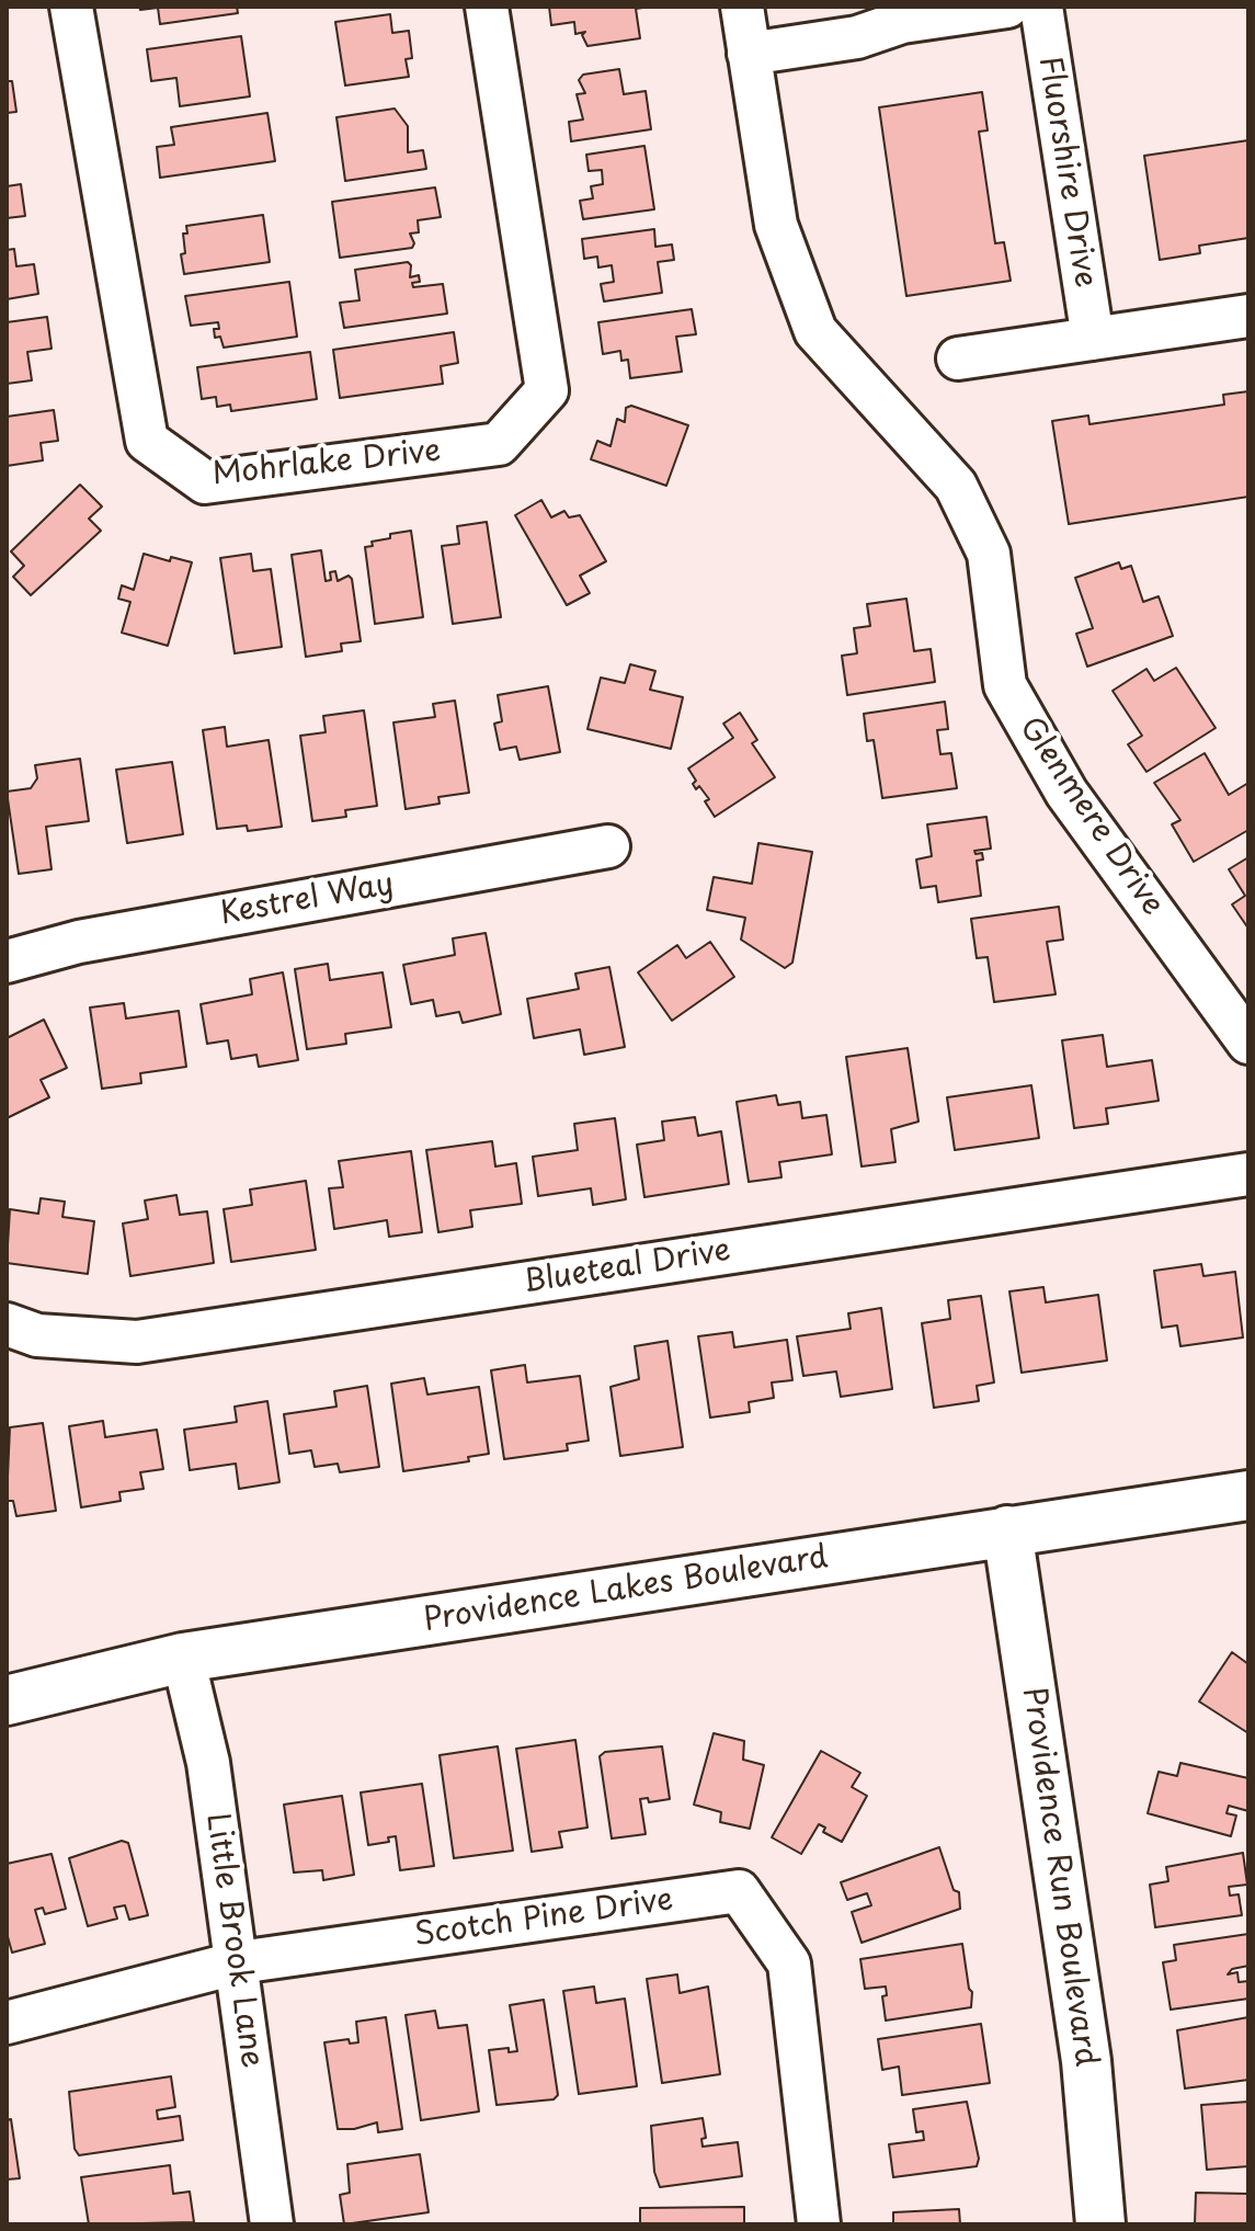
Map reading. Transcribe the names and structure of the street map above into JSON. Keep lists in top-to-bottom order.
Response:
{
  "streets": {
    "street": [
      "Fluorshire Drive",
      "Mohrlake Drive",
      "Glenmere Drive",
      "Kestrel Way",
      "Blueteal Drive",
      "Providence Lakes Boulevard",
      "Providence Run Boulevard",
      "Scotch Pine Drive",
      "Little Brook Lane"
    ]
  },
  "crossings": [
    ["Providence Lakes Boulevard", "Providence Run Boulevard"],
    ["Providence Lakes Boulevard", "Little Brook Lane"],
    ["Scotch Pine Drive", "Little Brook Lane"]
  ]
}
